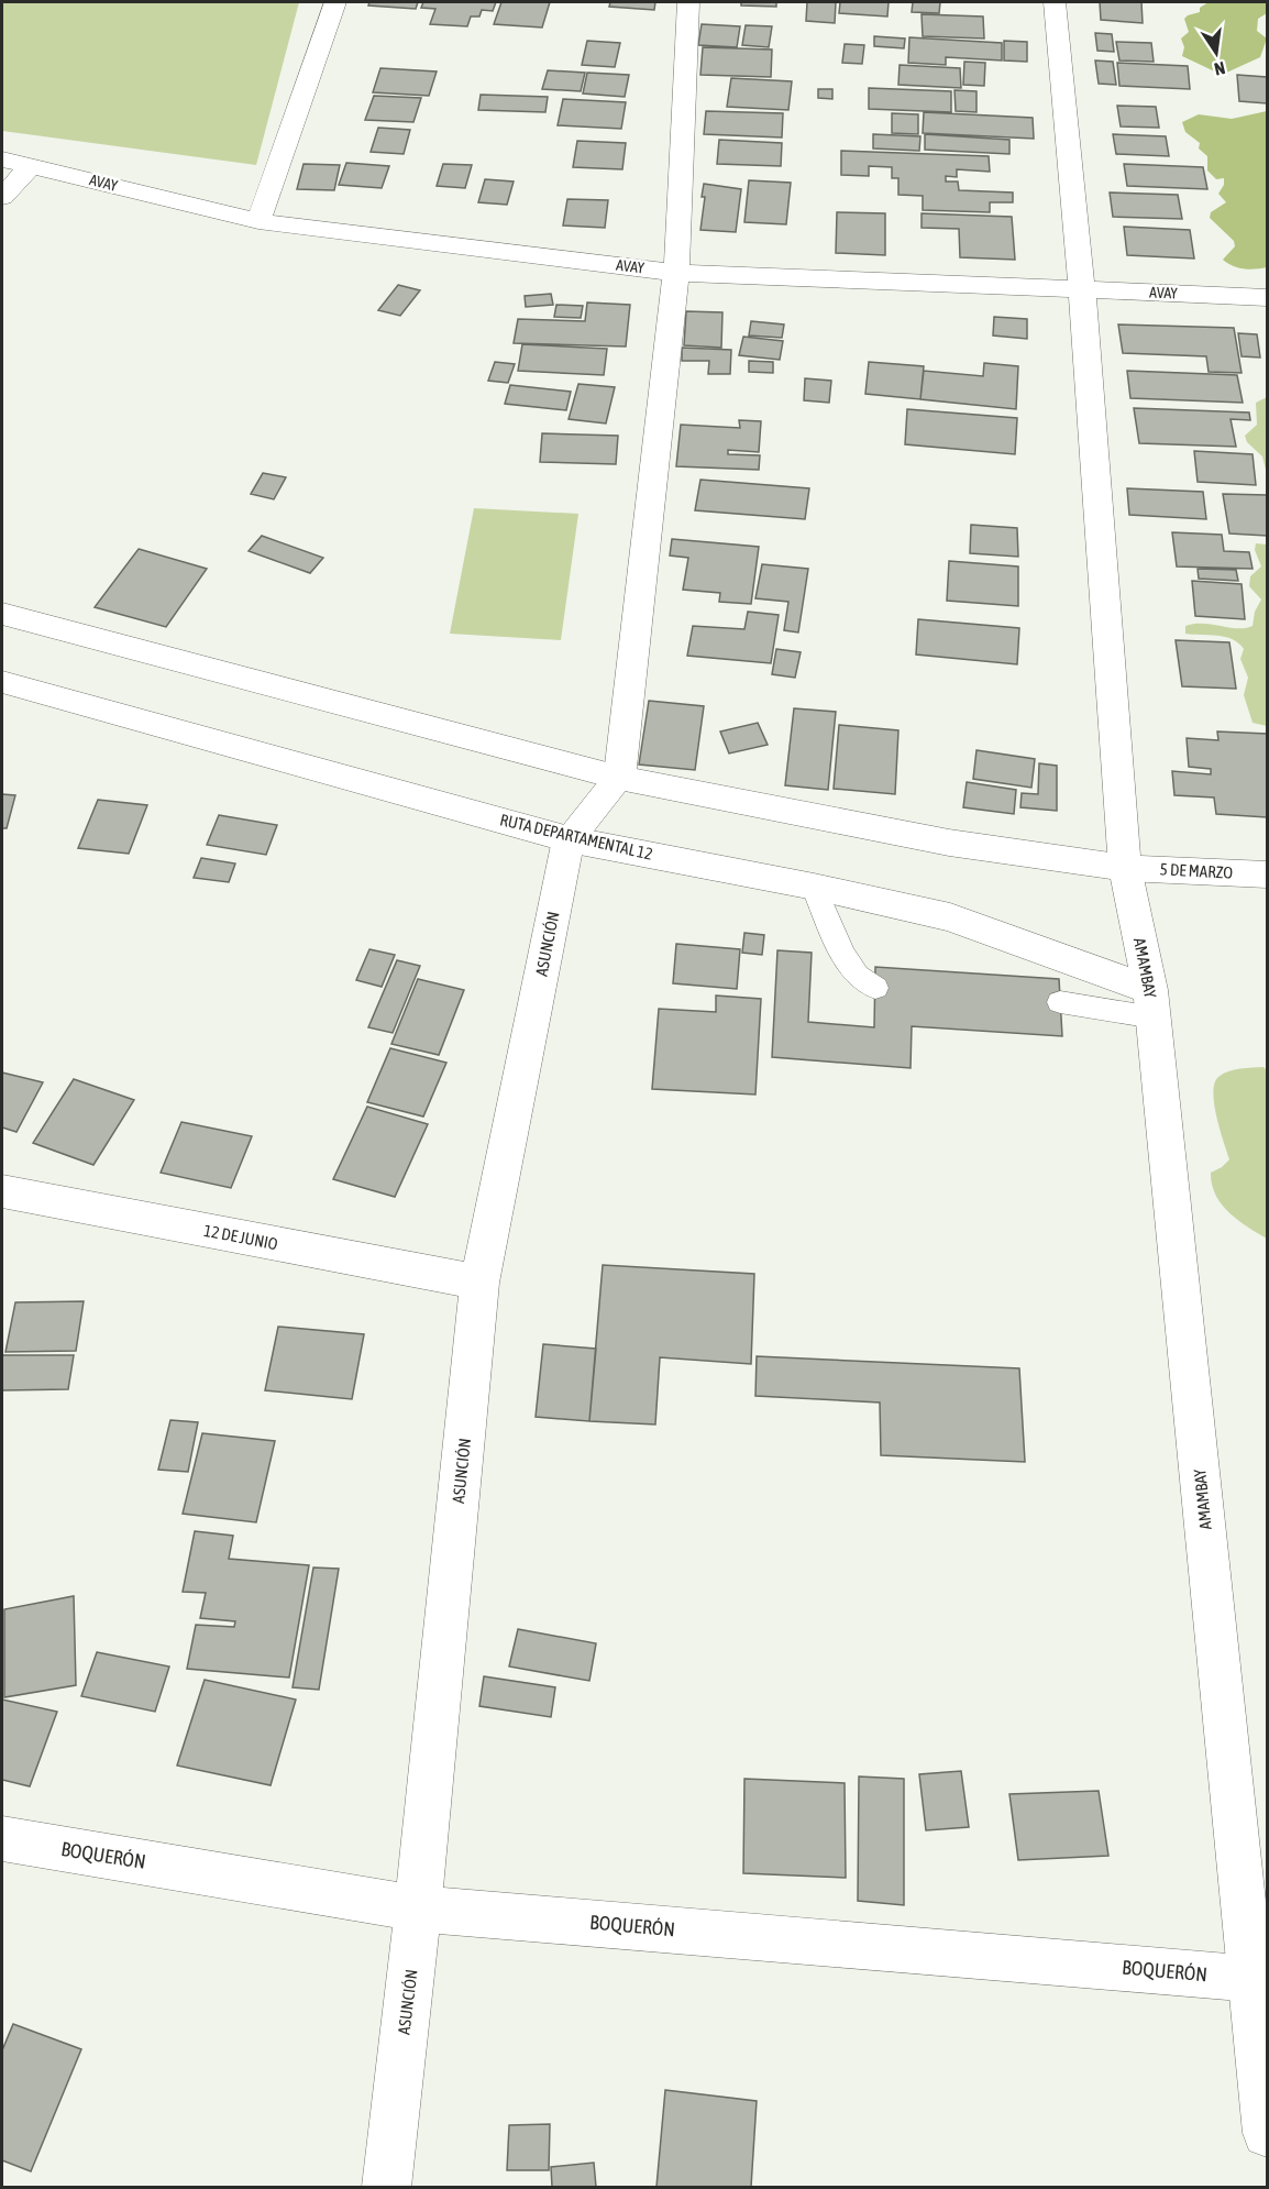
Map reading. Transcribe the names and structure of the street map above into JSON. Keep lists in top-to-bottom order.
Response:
{
  "streets": {
    "street": [
      "AVAY",
      "RUTA DEPARTAMENTAL 12",
      "5 DE MARZO",
      "ASUNCIÓN",
      "AMAMBAY",
      "12 DE JUNIO",
      "BOQUERÓN"
    ]
  },
  "crossings": [
    ["AVAY", "AMAMBAY"],
    ["RUTA DEPARTAMENTAL 12", "ASUNCIÓN"],
    ["RUTA DEPARTAMENTAL 12", "AMAMBAY"],
    ["5 DE MARZO", "AMAMBAY"],
    ["ASUNCIÓN", "12 DE JUNIO"],
    ["ASUNCIÓN", "BOQUERÓN"],
    ["AMAMBAY", "BOQUERÓN"]
  ],
  "north": "bottom"
}
